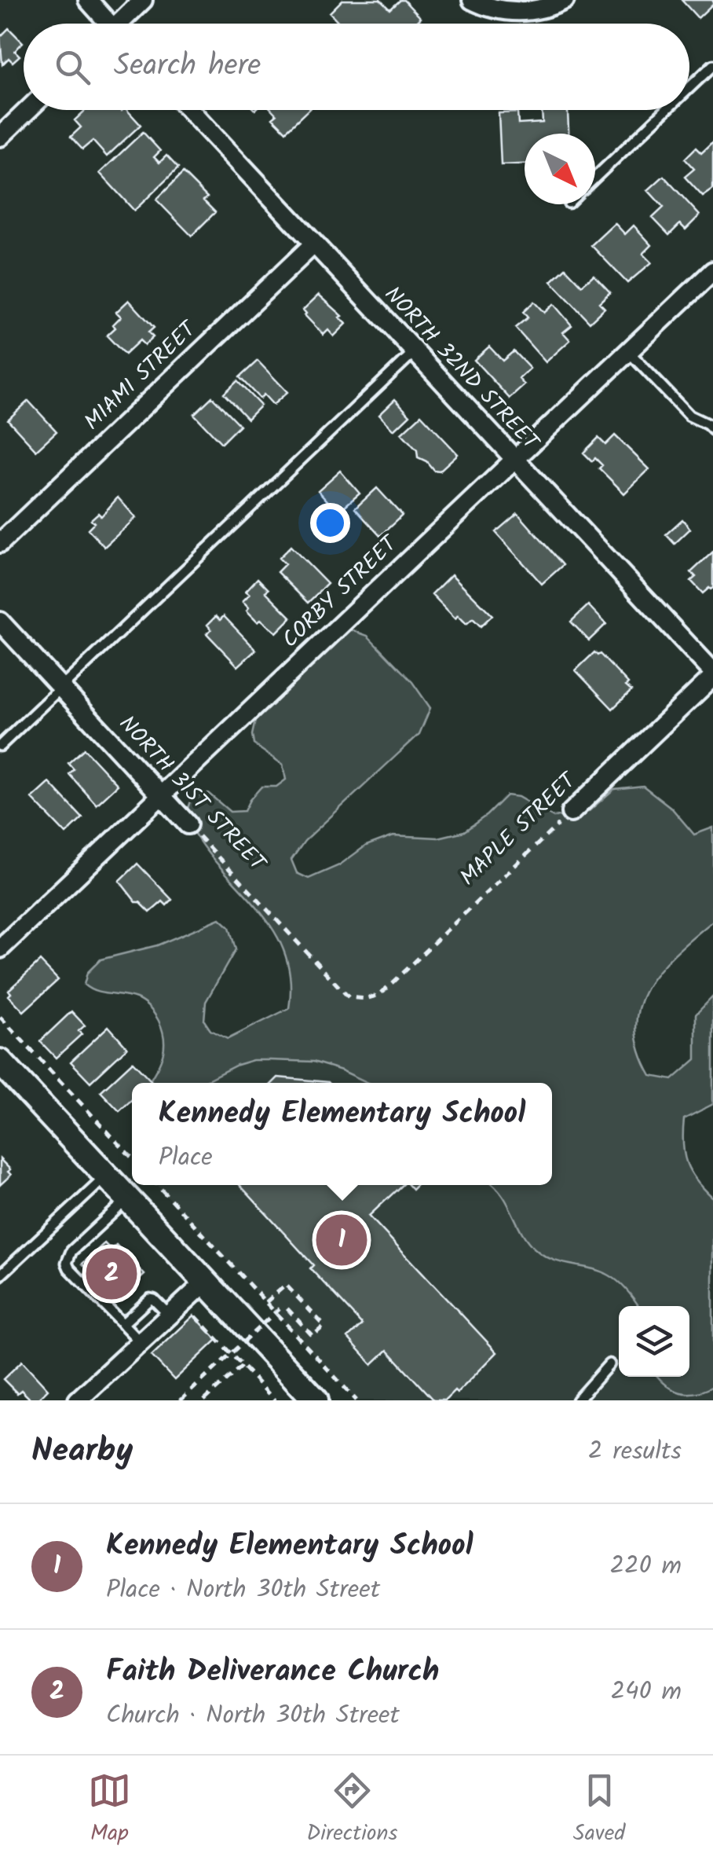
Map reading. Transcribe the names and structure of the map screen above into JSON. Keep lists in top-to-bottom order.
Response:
{
  "streets": {
    "street": [
      "NORTH 32ND STREET",
      "MIAMI STREET",
      "CORBY STREET",
      "NORTH 31ST STREET",
      "MAPLE STREET"
    ]
  },
  "crossings": [
    ["NORTH 32ND STREET", "MIAMI STREET"],
    ["NORTH 32ND STREET", "CORBY STREET"],
    ["NORTH 32ND STREET", "MAPLE STREET"],
    ["CORBY STREET", "NORTH 31ST STREET"],
    ["NORTH 31ST STREET", "MAPLE STREET"]
  ],
  "north": "bottom right",
  "page": {
    "search": "Search here",
    "popup": ["Kennedy Elementary School", "Place"],
    "pins": ["1", "2"],
    "heading": ["Nearby", "2 results"],
    "list": [
      {
        "mark": "1",
        "name": "Kennedy Elementary School",
        "note": "Place · North 30th Street",
        "value": "220 m"
      },
      {
        "mark": "2",
        "name": "Faith Deliverance Church",
        "note": "Church · North 30th Street",
        "value": "240 m"
      }
    ],
    "nav": ["Map", "Directions", "Saved"]
  }
}
